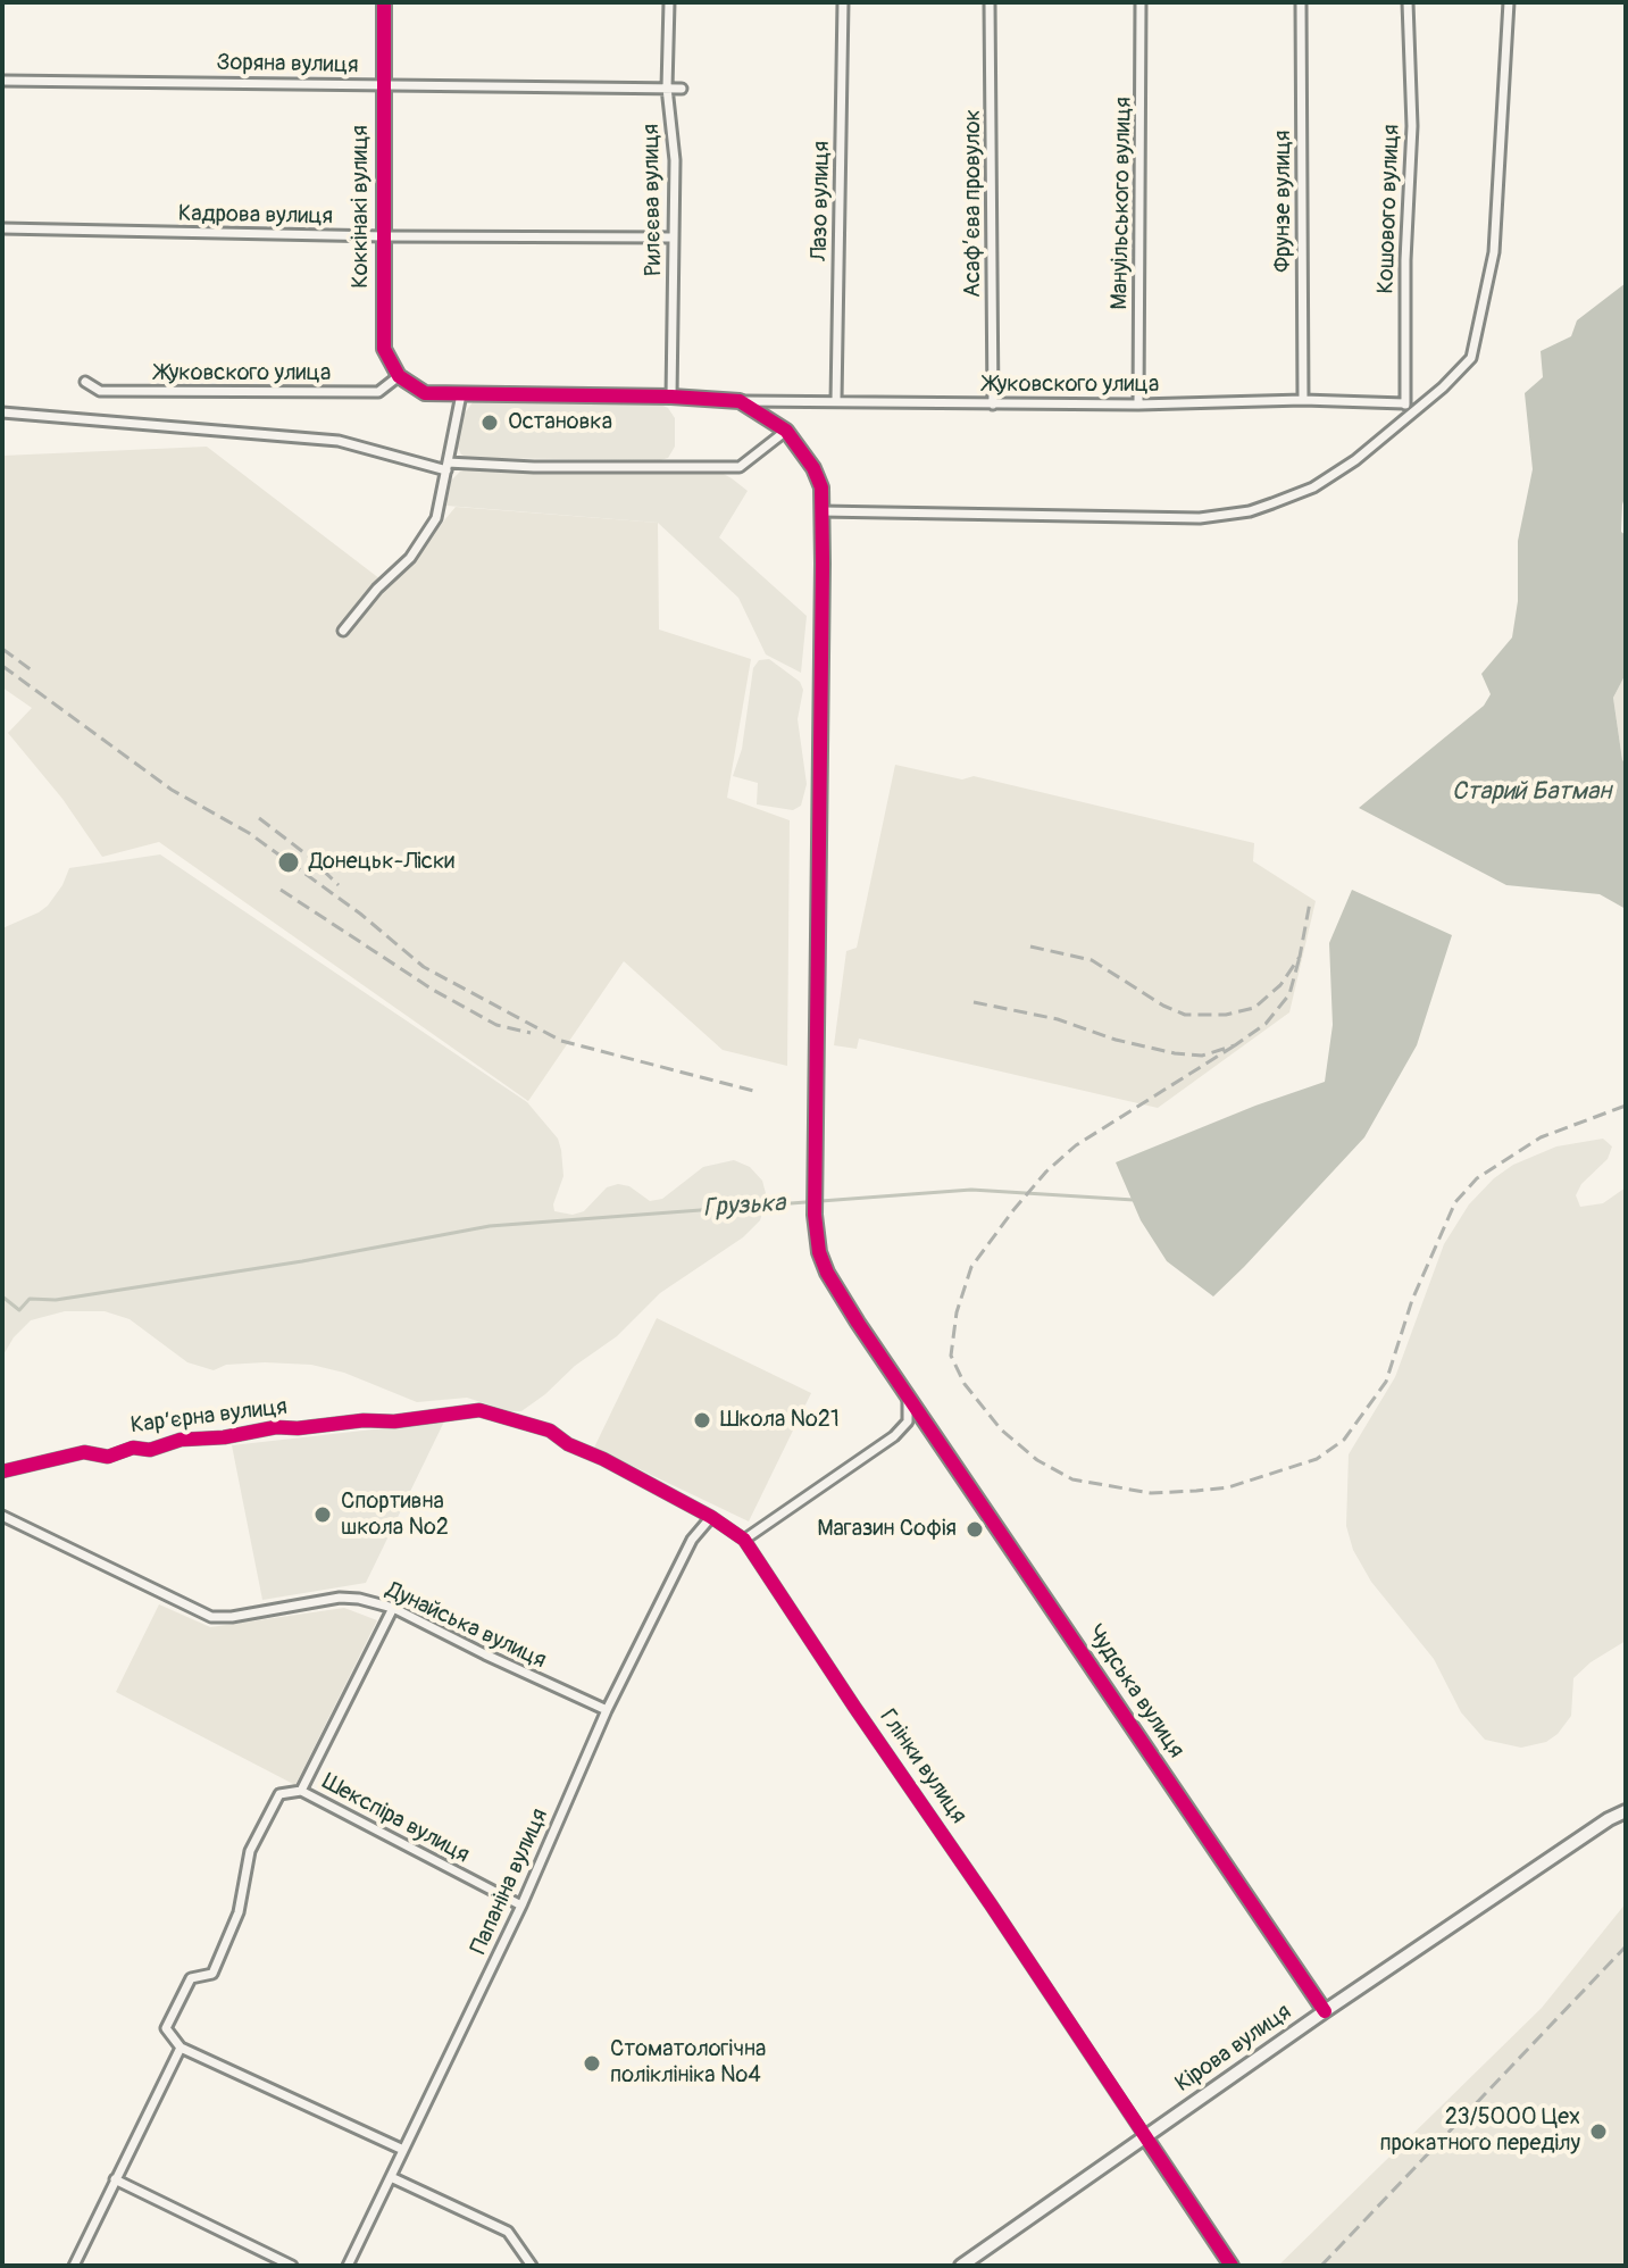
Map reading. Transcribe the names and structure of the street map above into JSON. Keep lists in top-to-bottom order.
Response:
{
  "streets": {
    "street": [
      "Зоряна вулиця",
      "Рилєєва вулиця",
      "Лазо вулиця",
      "Фрунзе вулиця",
      "Асаф’єва провулок",
      "Мануільського вулиця",
      "Коккінакі вулиця",
      "Кошового вулиця",
      "Кадрова вулиця",
      "Жуковского улица",
      "Кар’єрна вулиця",
      "Дунайська вулиця",
      "Чудська вулиця",
      "Глінки вулиця",
      "Шекспіра вулиця",
      "Папаніна вулиця",
      "Кірова вулиця"
    ]
  },
  "crossings": [
    ["Зоряна вулиця", "Рилєєва вулиця"],
    ["Зоряна вулиця", "Коккінакі вулиця"],
    ["Рилєєва вулиця", "Кадрова вулиця"],
    ["Лазо вулиця", "Жуковского улица"],
    ["Фрунзе вулиця", "Жуковского улица"],
    ["Асаф’єва провулок", "Жуковского улица"],
    ["Мануільського вулиця", "Жуковского улица"],
    ["Коккінакі вулиця", "Кадрова вулиця"],
    ["Коккінакі вулиця", "Жуковского улица"],
    ["Кошового вулиця", "Жуковского улица"],
    ["Кар’єрна вулиця", "Глінки вулиця"],
    ["Дунайська вулиця", "Папаніна вулиця"],
    ["Чудська вулиця", "Кірова вулиця"],
    ["Глінки вулиця", "Папаніна вулиця"],
    ["Глінки вулиця", "Кірова вулиця"],
    ["Шекспіра вулиця", "Папаніна вулиця"]
  ],
  "water": ["Старий Батман", "Грузька"],
  "places": [
    "Остановка",
    "Донецьк-Ліски",
    "Школа №21",
    "Спортивна школа №2",
    "Магазин Софія",
    "Стоматологічна поліклініка №4",
    "23/5000 Цех прокатного переділу"
  ]
}
